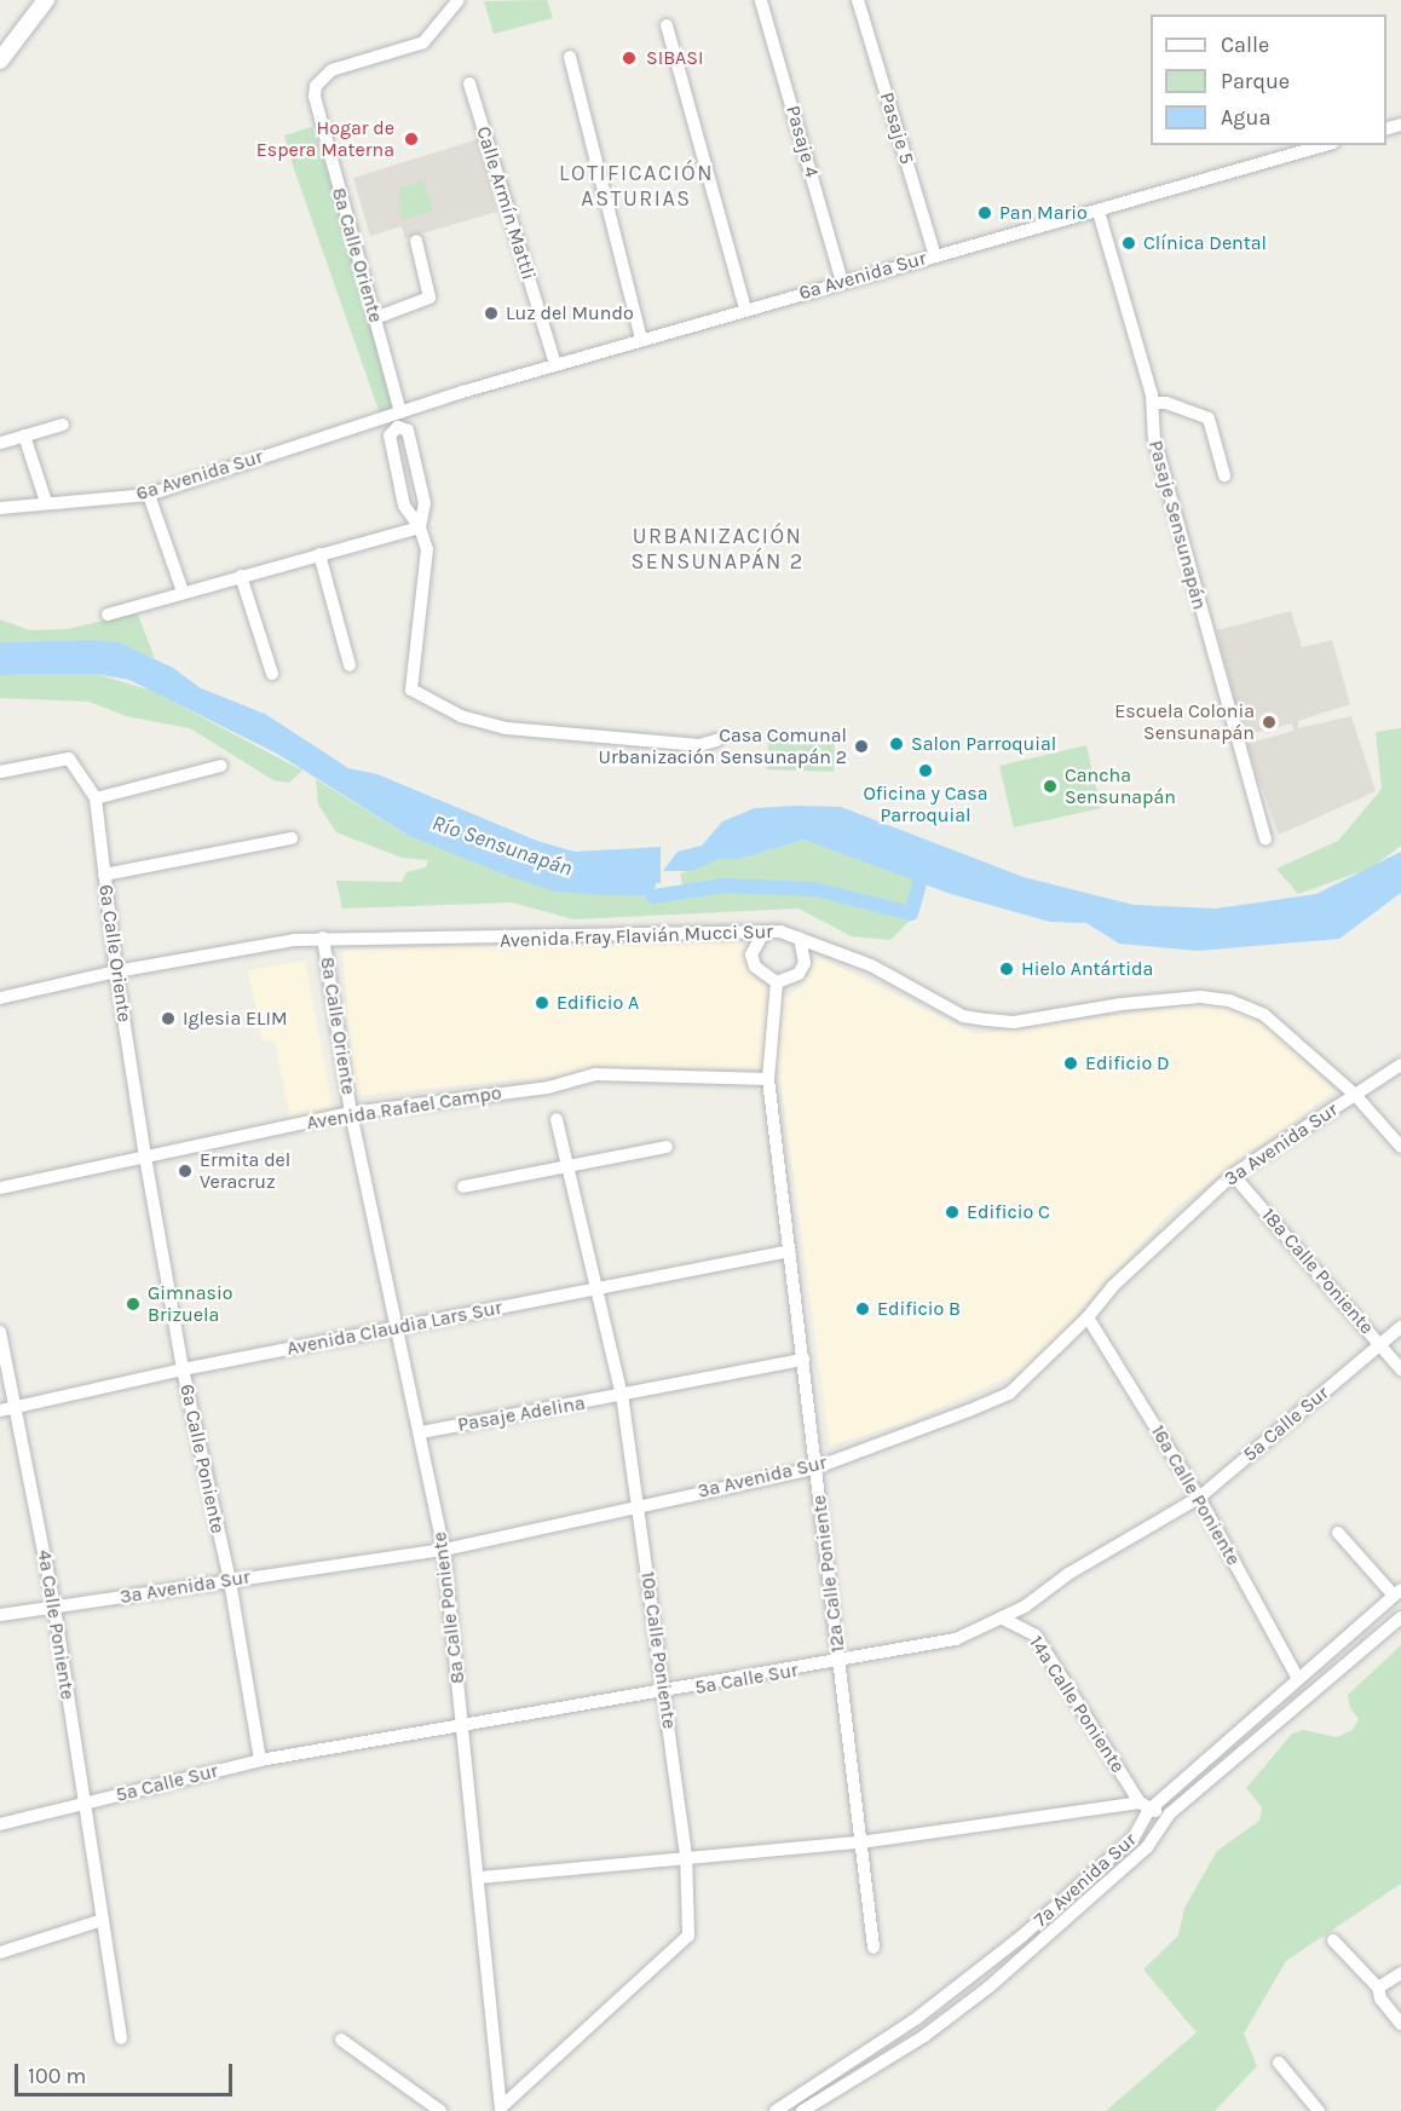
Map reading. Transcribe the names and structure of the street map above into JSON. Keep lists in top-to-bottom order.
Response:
{
  "streets": {
    "street": [
      "Pasaje 5",
      "Pasaje 4",
      "Calle Armín Mattli",
      "8a Calle Oriente",
      "6a Avenida Sur",
      "Pasaje Sensunapán",
      "Avenida Fray Flavián Mucci Sur",
      "6a Calle Oriente",
      "Avenida Rafael Campo",
      "3a Avenida Sur",
      "18a Calle Poniente",
      "Avenida Claudia Lars Sur",
      "Pasaje Adelina",
      "5a Calle Sur",
      "6a Calle Poniente",
      "16a Calle Poniente",
      "12a Calle Poniente",
      "8a Calle Poniente",
      "4a Calle Poniente",
      "10a Calle Poniente",
      "14a Calle Poniente",
      "7a Avenida Sur"
    ]
  },
  "crossings": [
    ["Pasaje 5", "6a Avenida Sur"],
    ["Pasaje 4", "6a Avenida Sur"],
    ["Calle Armín Mattli", "6a Avenida Sur"],
    ["8a Calle Oriente", "6a Avenida Sur"],
    ["8a Calle Oriente", "Avenida Fray Flavián Mucci Sur"],
    ["8a Calle Oriente", "Avenida Rafael Campo"],
    ["8a Calle Oriente", "8a Calle Poniente"],
    ["6a Avenida Sur", "Pasaje Sensunapán"],
    ["Avenida Fray Flavián Mucci Sur", "6a Calle Oriente"],
    ["Avenida Fray Flavián Mucci Sur", "3a Avenida Sur"],
    ["Avenida Fray Flavián Mucci Sur", "12a Calle Poniente"],
    ["6a Calle Oriente", "Avenida Rafael Campo"],
    ["6a Calle Oriente", "6a Calle Poniente"],
    ["Avenida Rafael Campo", "6a Calle Poniente"],
    ["Avenida Rafael Campo", "12a Calle Poniente"],
    ["Avenida Rafael Campo", "8a Calle Poniente"],
    ["3a Avenida Sur", "18a Calle Poniente"],
    ["3a Avenida Sur", "6a Calle Poniente"],
    ["3a Avenida Sur", "16a Calle Poniente"],
    ["3a Avenida Sur", "12a Calle Poniente"],
    ["3a Avenida Sur", "8a Calle Poniente"],
    ["3a Avenida Sur", "4a Calle Poniente"],
    ["3a Avenida Sur", "10a Calle Poniente"],
    ["18a Calle Poniente", "5a Calle Sur"],
    ["Avenida Claudia Lars Sur", "6a Calle Poniente"],
    ["Avenida Claudia Lars Sur", "12a Calle Poniente"],
    ["Avenida Claudia Lars Sur", "8a Calle Poniente"],
    ["Avenida Claudia Lars Sur", "4a Calle Poniente"],
    ["Avenida Claudia Lars Sur", "10a Calle Poniente"],
    ["Pasaje Adelina", "12a Calle Poniente"],
    ["Pasaje Adelina", "8a Calle Poniente"],
    ["Pasaje Adelina", "10a Calle Poniente"],
    ["5a Calle Sur", "6a Calle Poniente"],
    ["5a Calle Sur", "16a Calle Poniente"],
    ["5a Calle Sur", "12a Calle Poniente"],
    ["5a Calle Sur", "8a Calle Poniente"],
    ["5a Calle Sur", "4a Calle Poniente"],
    ["5a Calle Sur", "10a Calle Poniente"],
    ["5a Calle Sur", "14a Calle Poniente"],
    ["16a Calle Poniente", "7a Avenida Sur"],
    ["8a Calle Poniente", "10a Calle Poniente"],
    ["14a Calle Poniente", "7a Avenida Sur"]
  ],
  "districts": ["LOTIFICACIÓN ASTURIAS", "URBANIZACIÓN SENSUNAPÁN 2"],
  "water": ["Río Sensunapán"],
  "places": [
    "SIBASI",
    "Hogar de Espera Materna",
    "Pan Mario",
    "Clínica Dental",
    "Luz del Mundo",
    "Escuela Colonia Sensunapán",
    "Salon Parroquial",
    "Casa Comunal Urbanización Sensunapán 2",
    "Oficina y Casa Parroquial",
    "Cancha Sensunapán",
    "Hielo Antártida",
    "Edificio A",
    "Iglesia ELIM",
    "Edificio D",
    "Ermita del Veracruz",
    "Edificio C",
    "Gimnasio Brizuela",
    "Edificio B"
  ],
  "legend": ["Calle", "Parque", "Agua"],
  "scale_bar": "100 m"
}
